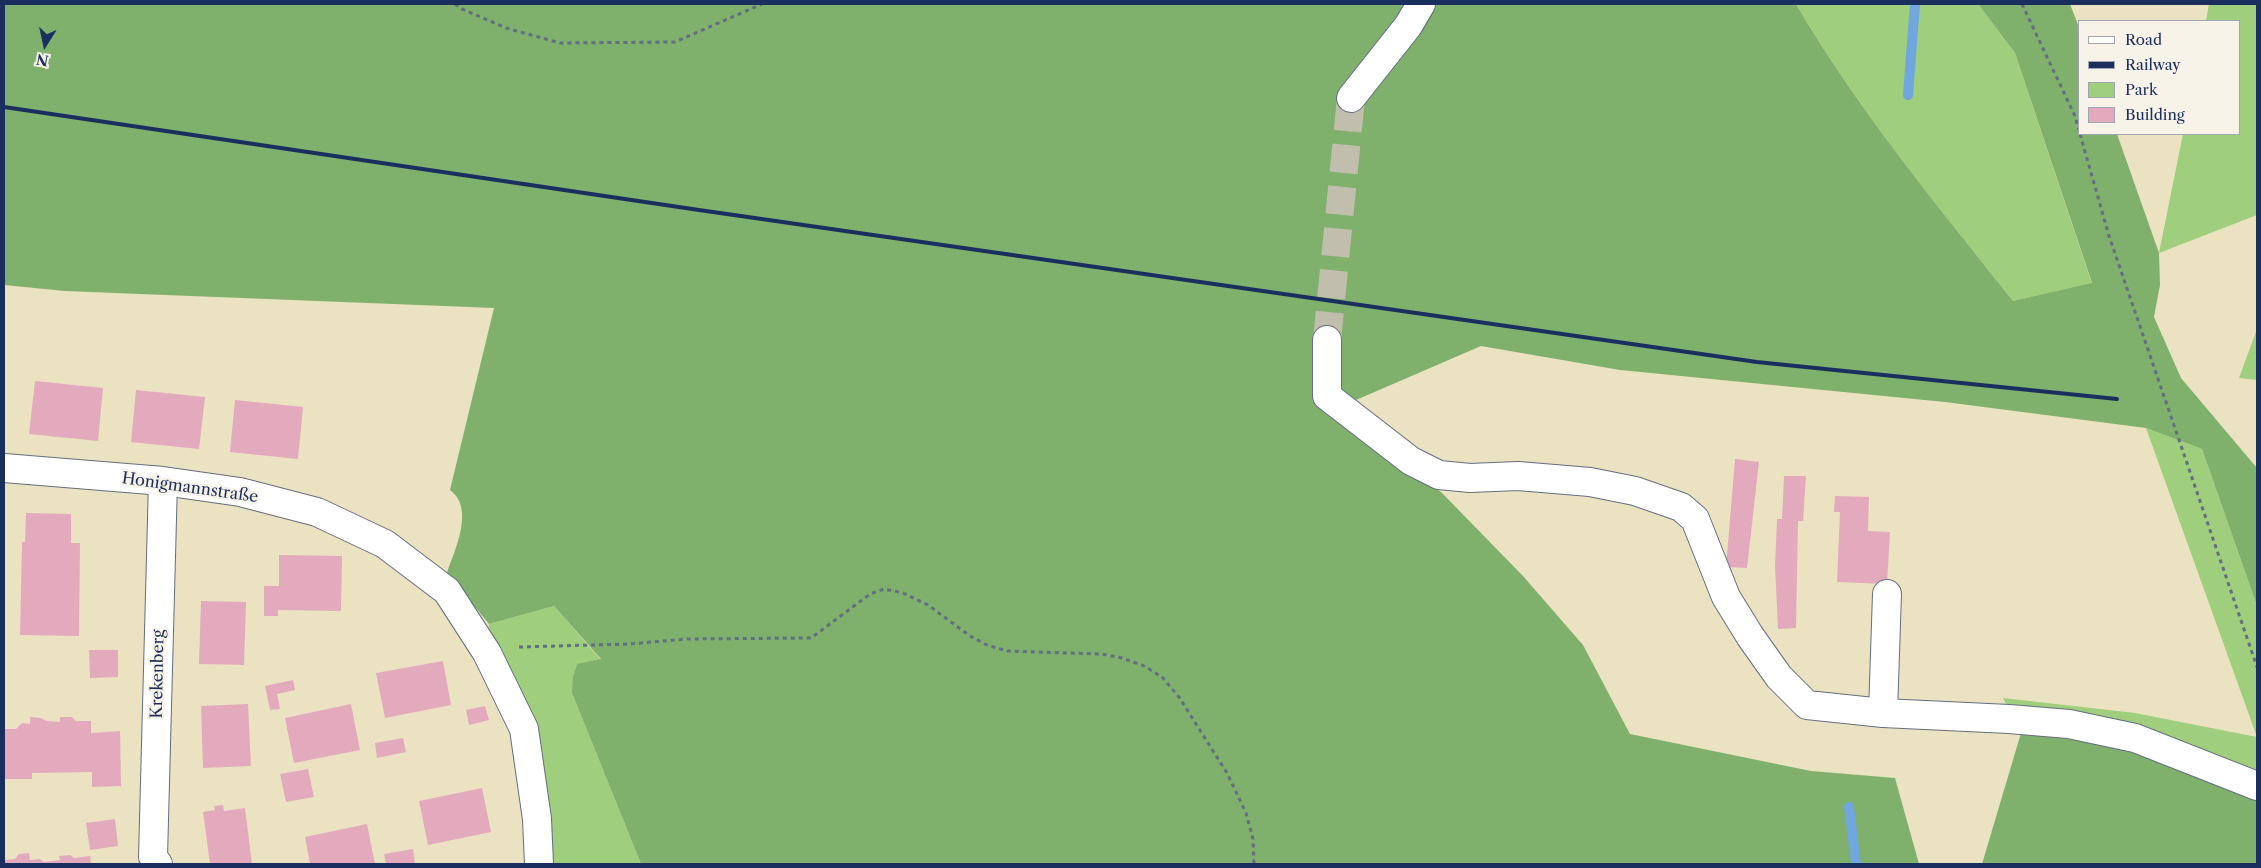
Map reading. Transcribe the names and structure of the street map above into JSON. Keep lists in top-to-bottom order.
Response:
{
  "streets": {
    "street": ["Honigmannstraße", "Krekenberg"]
  },
  "crossings": [
    ["Honigmannstraße", "Krekenberg"]
  ],
  "legend": [
    "Road",
    "Railway",
    "Park",
    "Building"
  ],
  "north": "bottom"
}
